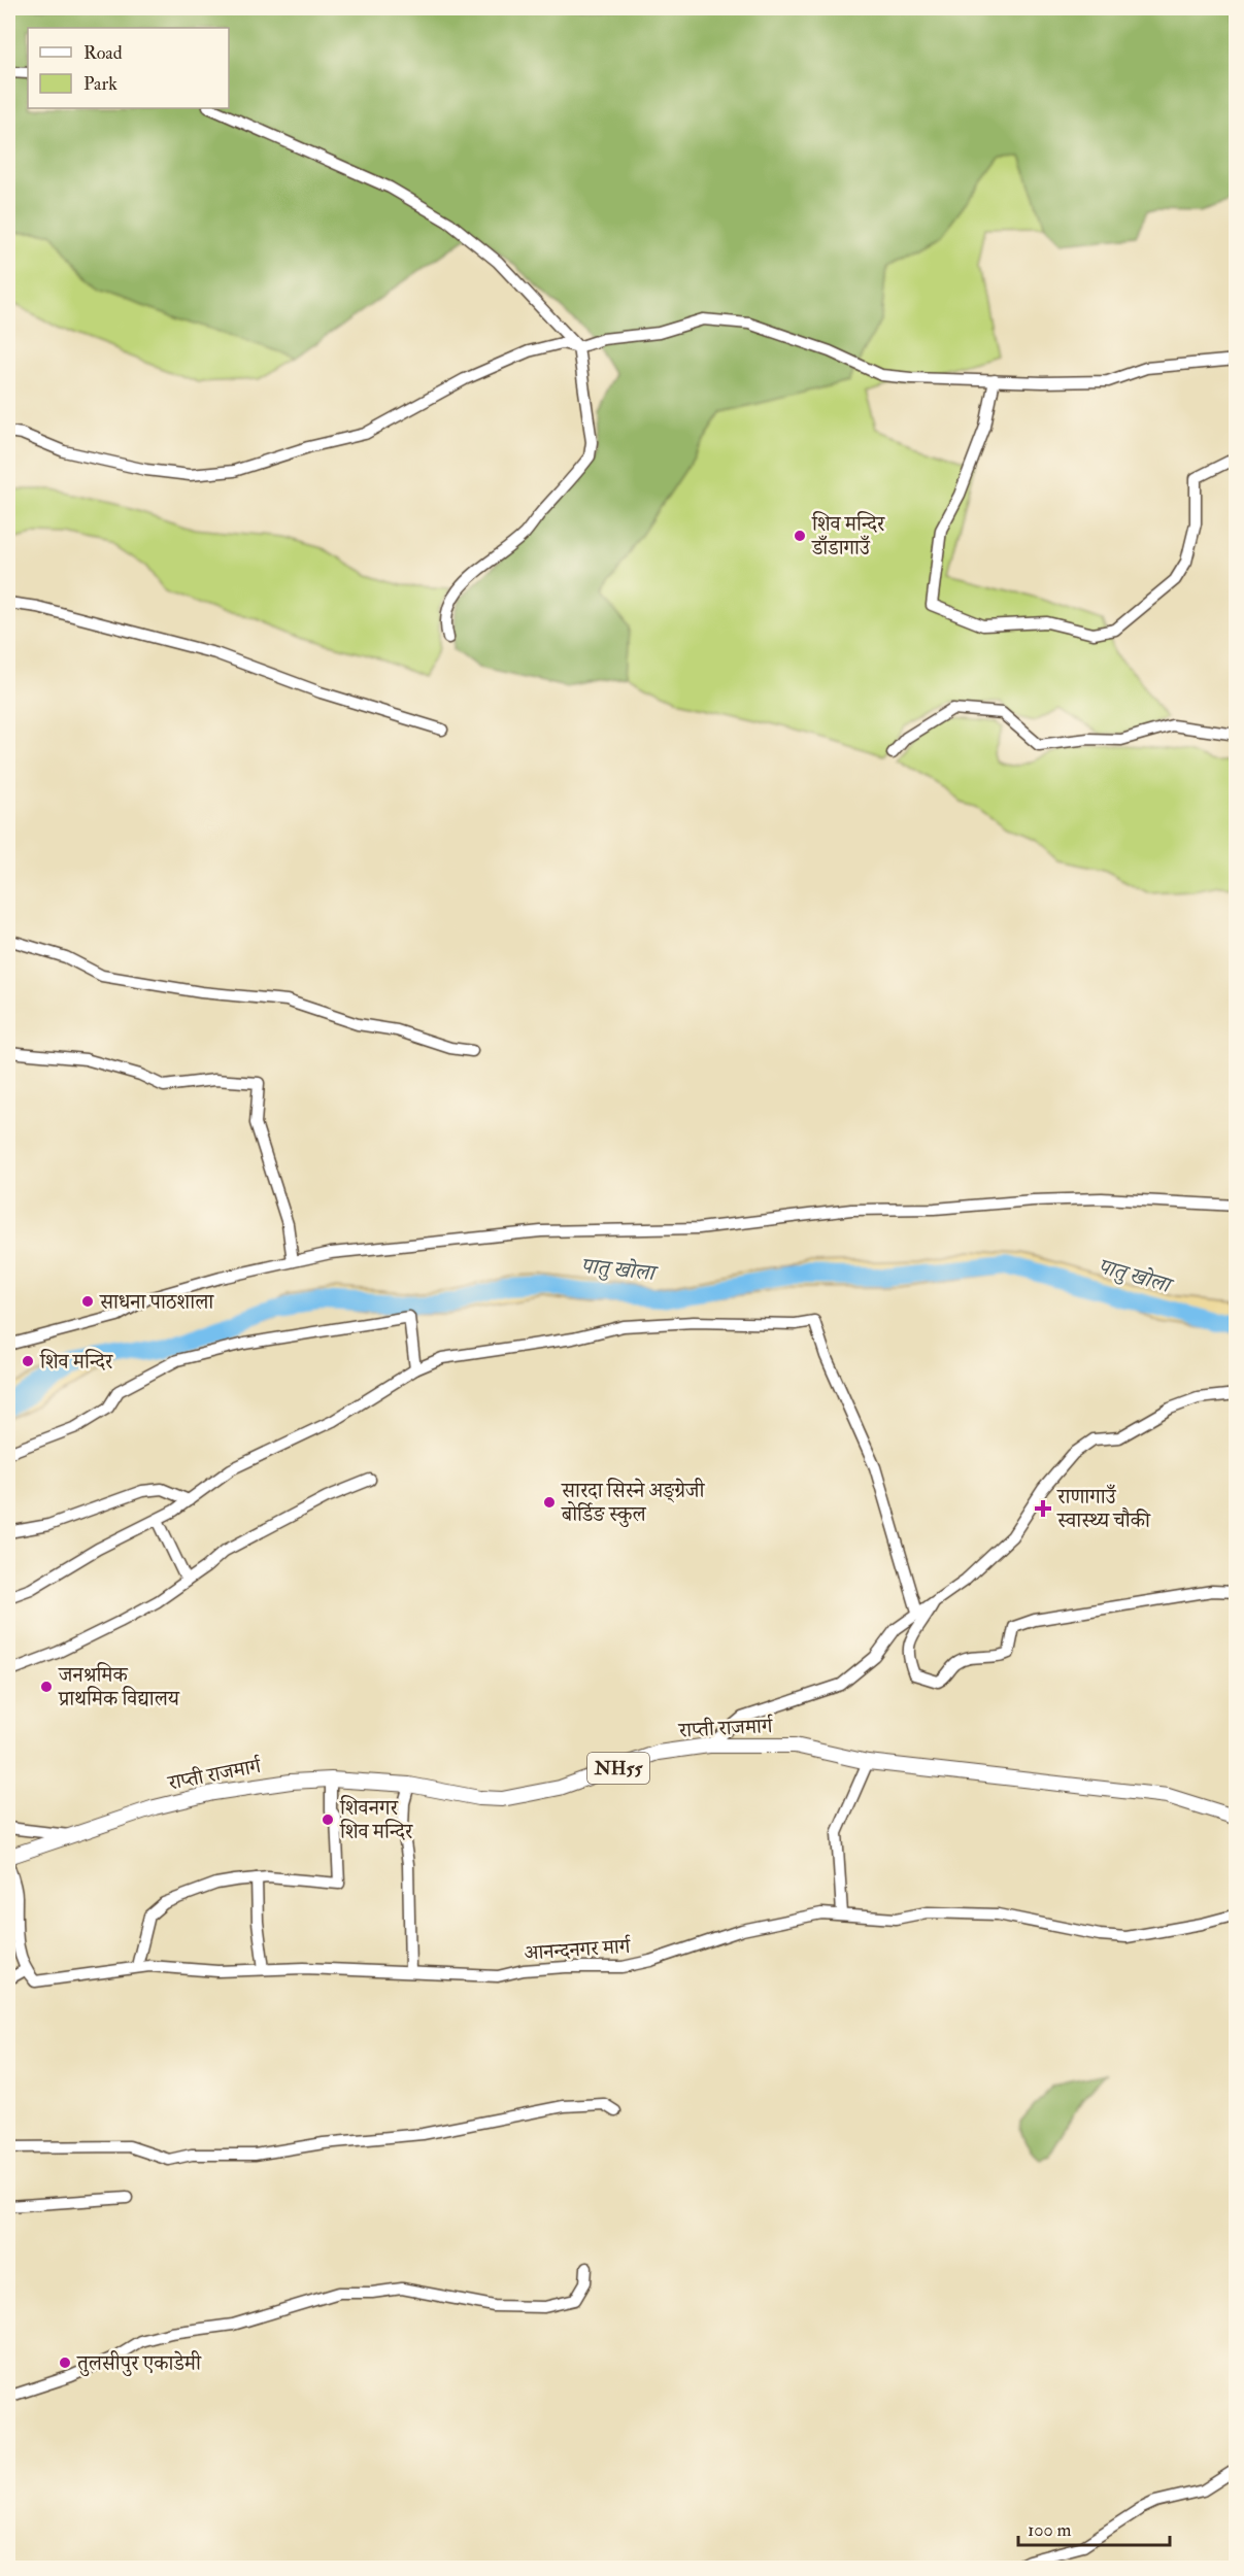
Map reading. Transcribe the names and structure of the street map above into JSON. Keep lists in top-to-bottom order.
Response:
{
  "streets": {
    "main road": ["राप्ती राजमार्ग", "NH55"],
    "street": ["आनन्दनगर मार्ग"]
  },
  "water": ["पातु खोला"],
  "places": {
    "other": [
      "शिव मन्दिर डाँडागाउँ",
      "साधना पाठशाला",
      "शिव मन्दिर",
      "सारदा सिस्ने अङ्ग्रेजी बोर्डिङ स्कुल",
      "जनश्रमिक प्राथमिक विद्यालय",
      "शिवनगर शिव मन्दिर",
      "तुलसीपुर एकाडेमी"
    ],
    "health": ["राणागाउँ स्वास्थ्य चौकी"]
  },
  "legend": ["Road", "Park"],
  "scale_bar": "100 m"
}
